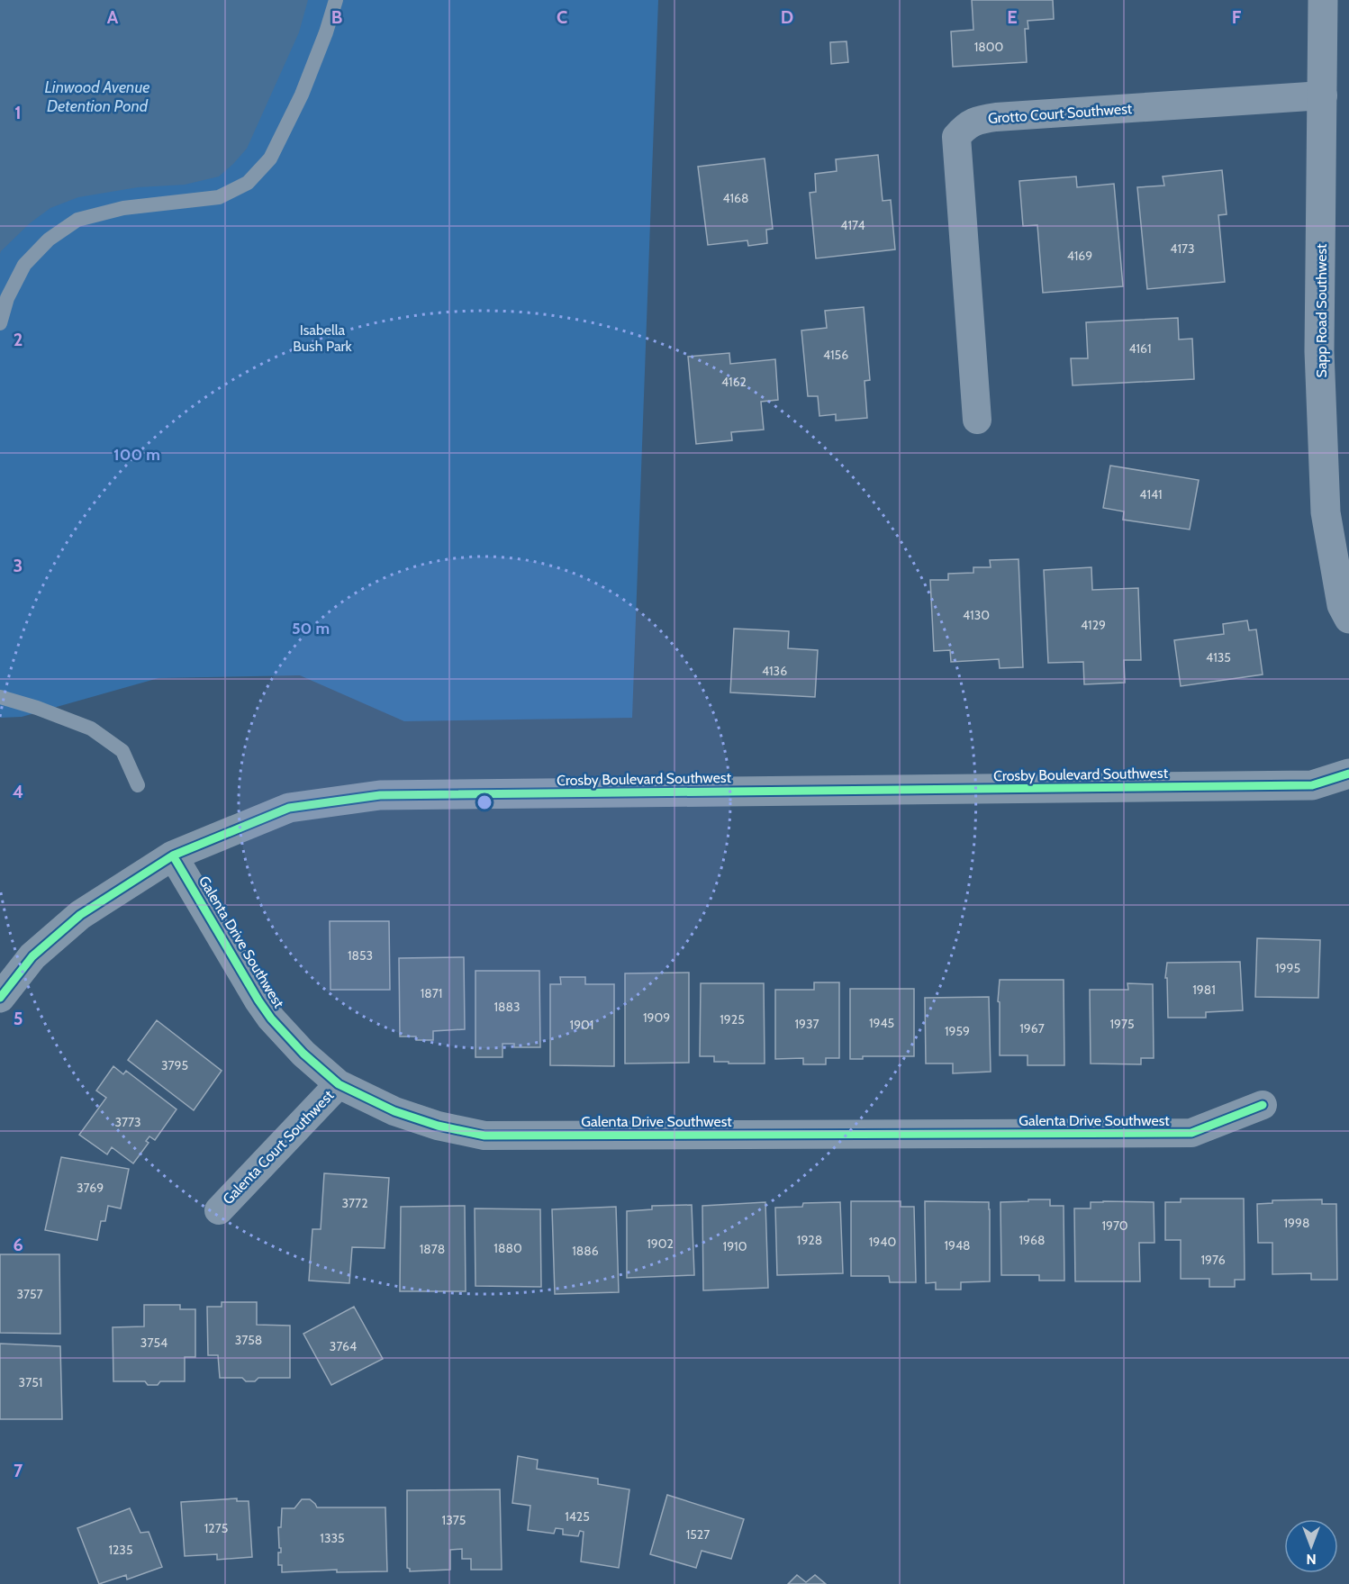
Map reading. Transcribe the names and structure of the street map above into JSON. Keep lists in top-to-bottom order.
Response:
{
  "streets": {
    "street": [
      "Grotto Court Southwest",
      "Sapp Road Southwest",
      "Crosby Boulevard Southwest",
      "Galenta Drive Southwest",
      "Galenta Court Southwest"
    ]
  },
  "crossings": [
    ["Grotto Court Southwest", "Sapp Road Southwest"],
    ["Crosby Boulevard Southwest", "Galenta Drive Southwest"],
    ["Galenta Drive Southwest", "Galenta Court Southwest"]
  ],
  "water": ["Linwood Avenue Detention Pond"],
  "parks": ["Isabella Bush Park"],
  "house_numbers": [
    "1800",
    "4168",
    "4174",
    "4173",
    "4169",
    "4161",
    "4156",
    "4162",
    "4141",
    "4130",
    "4129",
    "4135",
    "4136",
    "1853",
    "1995",
    "1981",
    "1871",
    "1883",
    "1909",
    "1925",
    "1945",
    "1937",
    "1975",
    "1901",
    "1967",
    "1959",
    "3795",
    "3773",
    "3769",
    "3772",
    "1998",
    "1970",
    "1928",
    "1968",
    "1940",
    "1902",
    "1948",
    "1910",
    "1880",
    "1878",
    "1886",
    "1976",
    "3757",
    "3758",
    "3754",
    "3764",
    "3751",
    "1425",
    "1375",
    "1275",
    "1527",
    "1335",
    "1235"
  ],
  "north": "bottom",
  "grid": {
    "columns": [
      "A",
      "B",
      "C",
      "D",
      "E",
      "F"
    ],
    "rows": [
      "1",
      "2",
      "3",
      "4",
      "5",
      "6",
      "7"
    ]
  },
  "rings": ["100 m", "50 m"]
}
